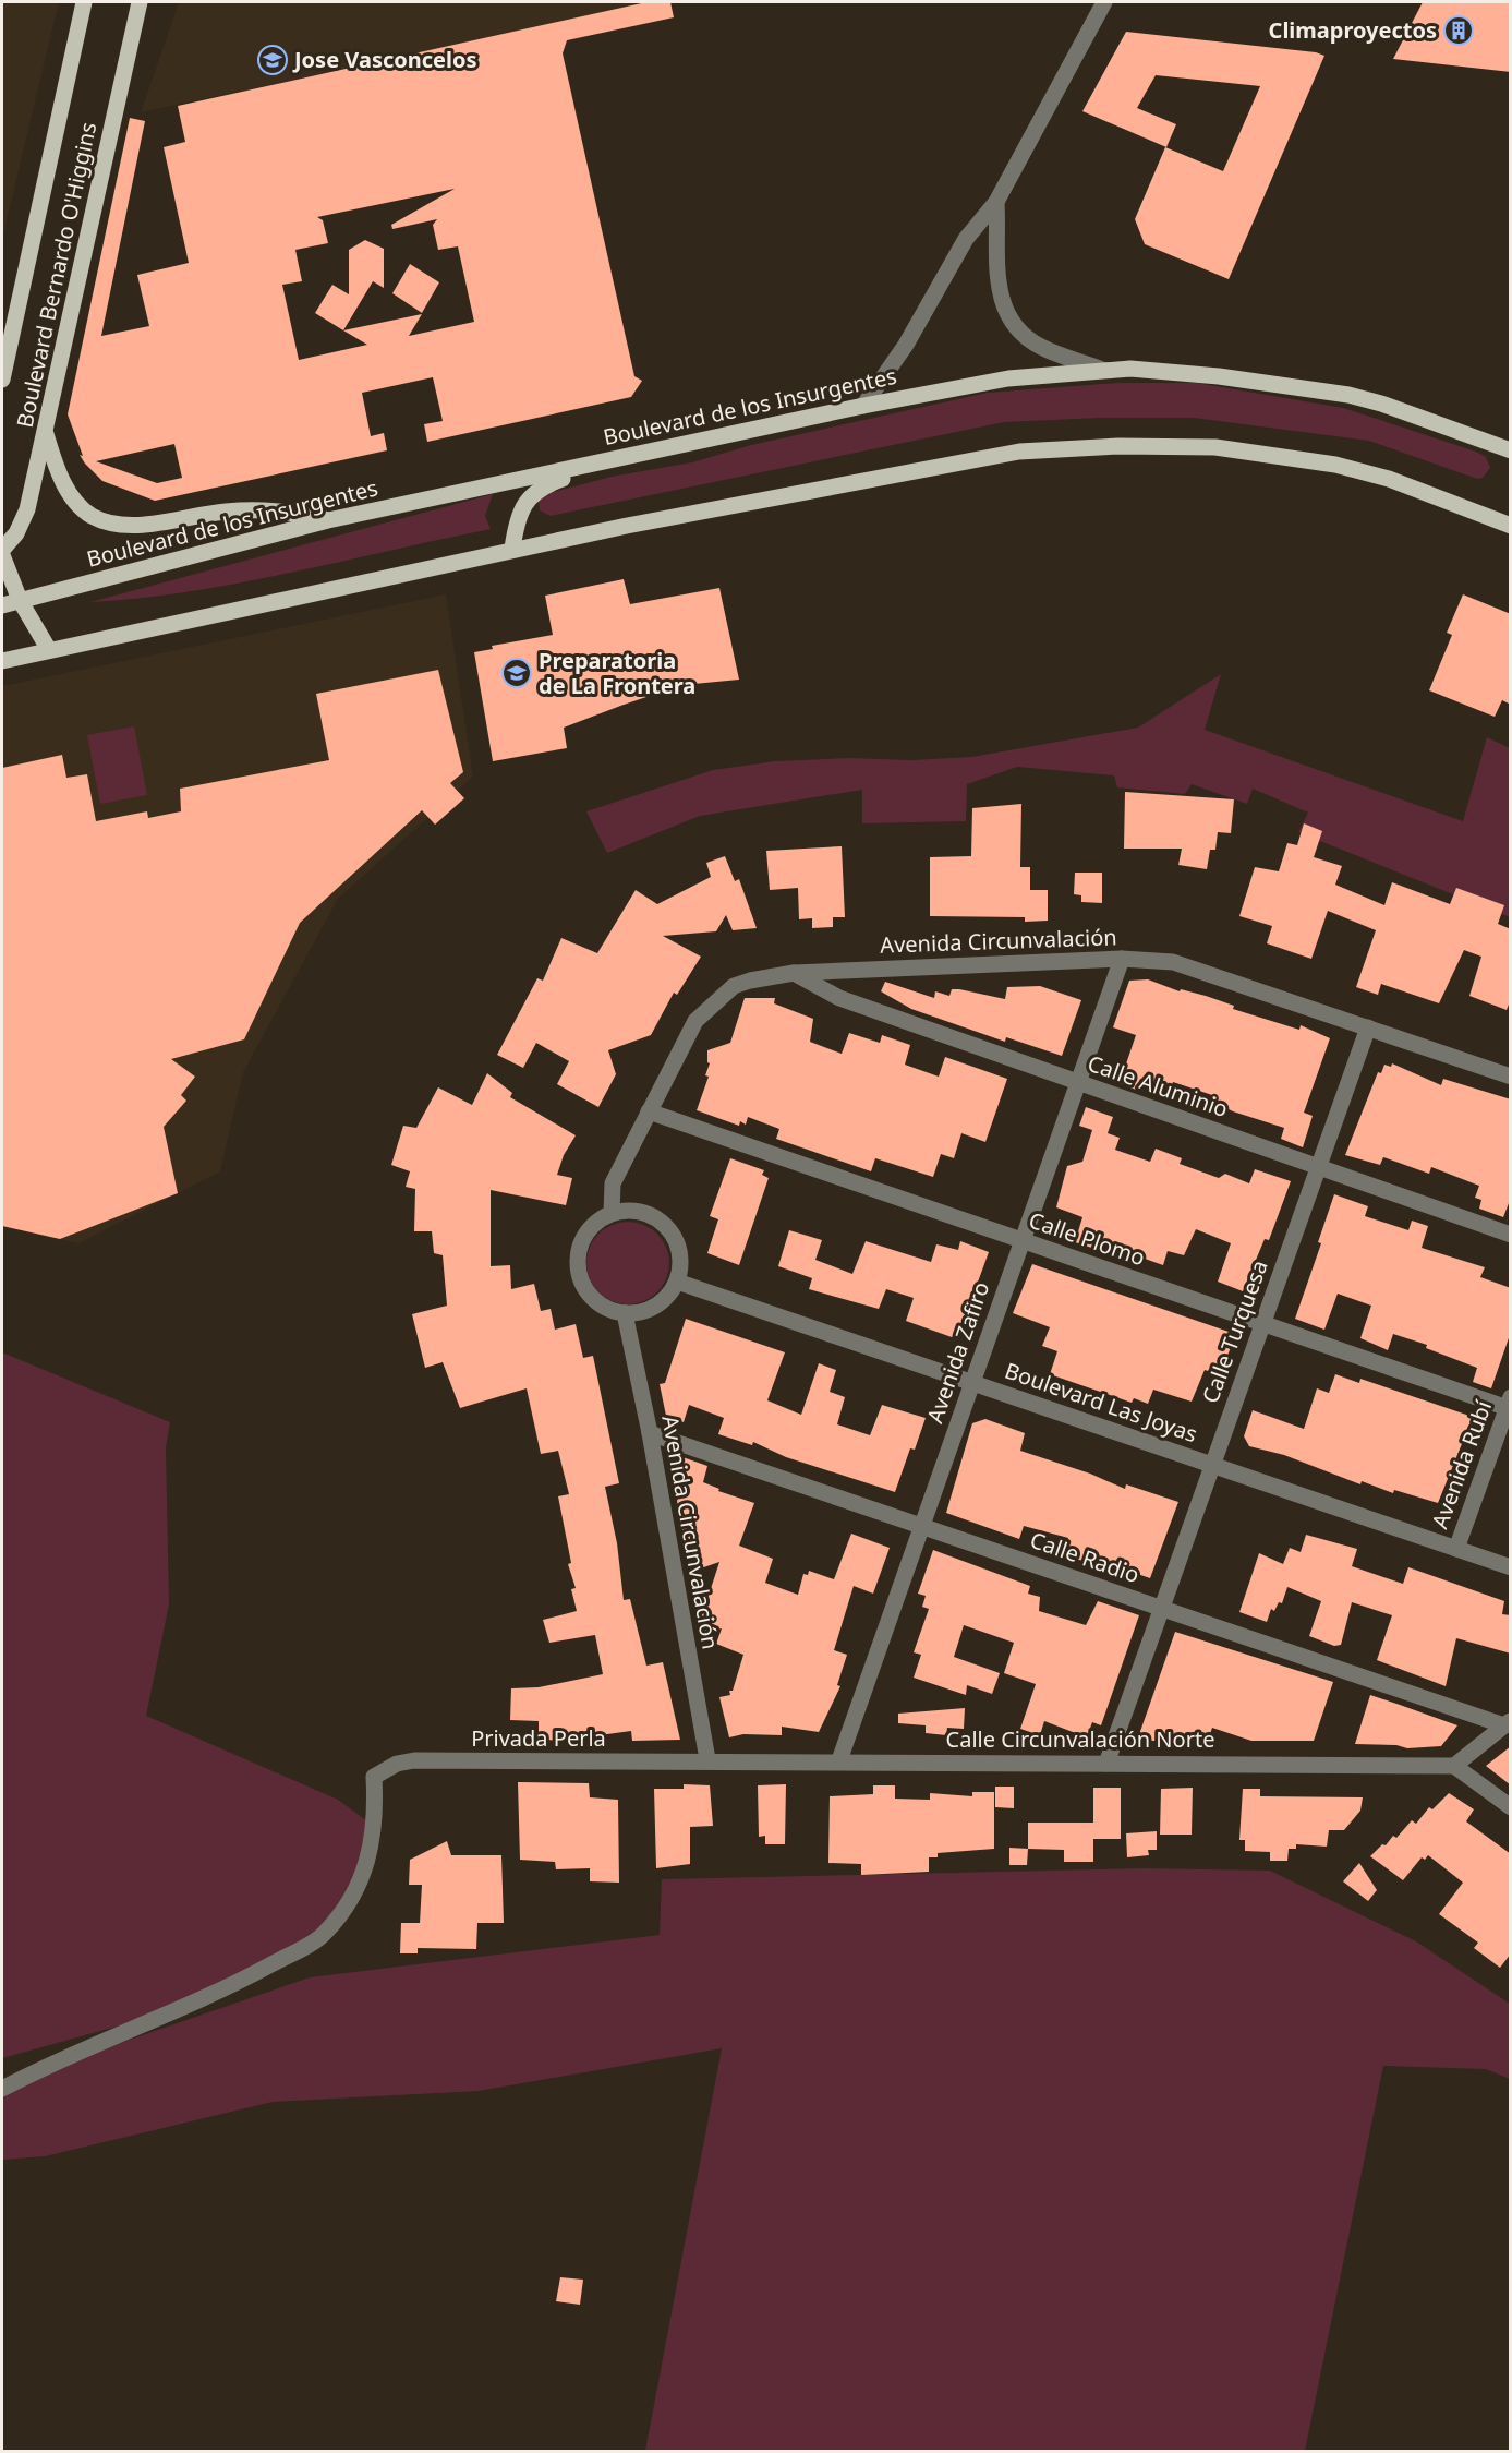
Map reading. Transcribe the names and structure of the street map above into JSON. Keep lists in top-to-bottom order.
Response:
{
  "streets": {
    "main road": ["Boulevard Bernardo O'Higgins", "Boulevard de los Insurgentes"],
    "street": [
      "Avenida Circunvalación",
      "Calle Aluminio",
      "Calle Plomo",
      "Calle Turquesa",
      "Avenida Zafiro",
      "Boulevard Las Joyas",
      "Avenida Rubí",
      "Calle Radio",
      "Privada Perla",
      "Calle Circunvalación Norte"
    ]
  },
  "crossings": [
    ["Avenida Circunvalación", "Calle Aluminio"],
    ["Avenida Circunvalación", "Calle Plomo"],
    ["Avenida Circunvalación", "Calle Turquesa"],
    ["Avenida Circunvalación", "Avenida Zafiro"],
    ["Avenida Circunvalación", "Boulevard Las Joyas"],
    ["Avenida Circunvalación", "Calle Radio"],
    ["Avenida Circunvalación", "Privada Perla"],
    ["Avenida Circunvalación", "Calle Circunvalación Norte"],
    ["Calle Aluminio", "Calle Turquesa"],
    ["Calle Aluminio", "Avenida Zafiro"],
    ["Calle Plomo", "Calle Turquesa"],
    ["Calle Plomo", "Avenida Zafiro"],
    ["Calle Plomo", "Avenida Rubí"],
    ["Calle Turquesa", "Boulevard Las Joyas"],
    ["Calle Turquesa", "Calle Radio"],
    ["Calle Turquesa", "Calle Circunvalación Norte"],
    ["Avenida Zafiro", "Boulevard Las Joyas"],
    ["Avenida Zafiro", "Calle Radio"],
    ["Avenida Zafiro", "Calle Circunvalación Norte"],
    ["Boulevard Las Joyas", "Avenida Rubí"],
    ["Privada Perla", "Calle Circunvalación Norte"]
  ],
  "places": {
    "building": ["Climaproyectos"],
    "school or university": ["Jose Vasconcelos", "Preparatoria de La Frontera"]
  }
}
